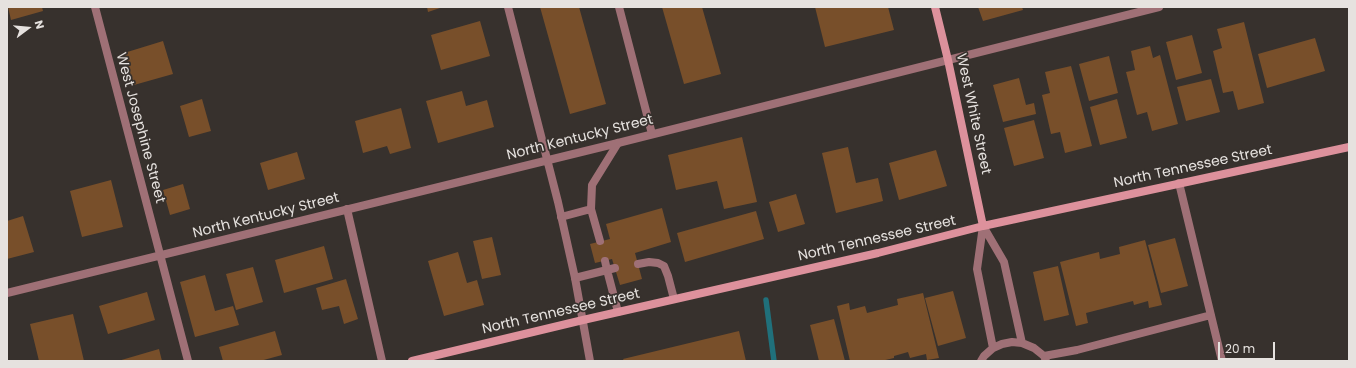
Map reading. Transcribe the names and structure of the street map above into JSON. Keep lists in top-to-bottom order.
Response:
{
  "streets": {
    "street": [
      "West White Street",
      "West Josephine Street",
      "North Kentucky Street",
      "North Tennessee Street"
    ]
  },
  "crossings": [
    ["West White Street", "North Kentucky Street"],
    ["West White Street", "North Tennessee Street"],
    ["West Josephine Street", "North Kentucky Street"]
  ],
  "scale_bar": "20 m",
  "north": "right"
}
